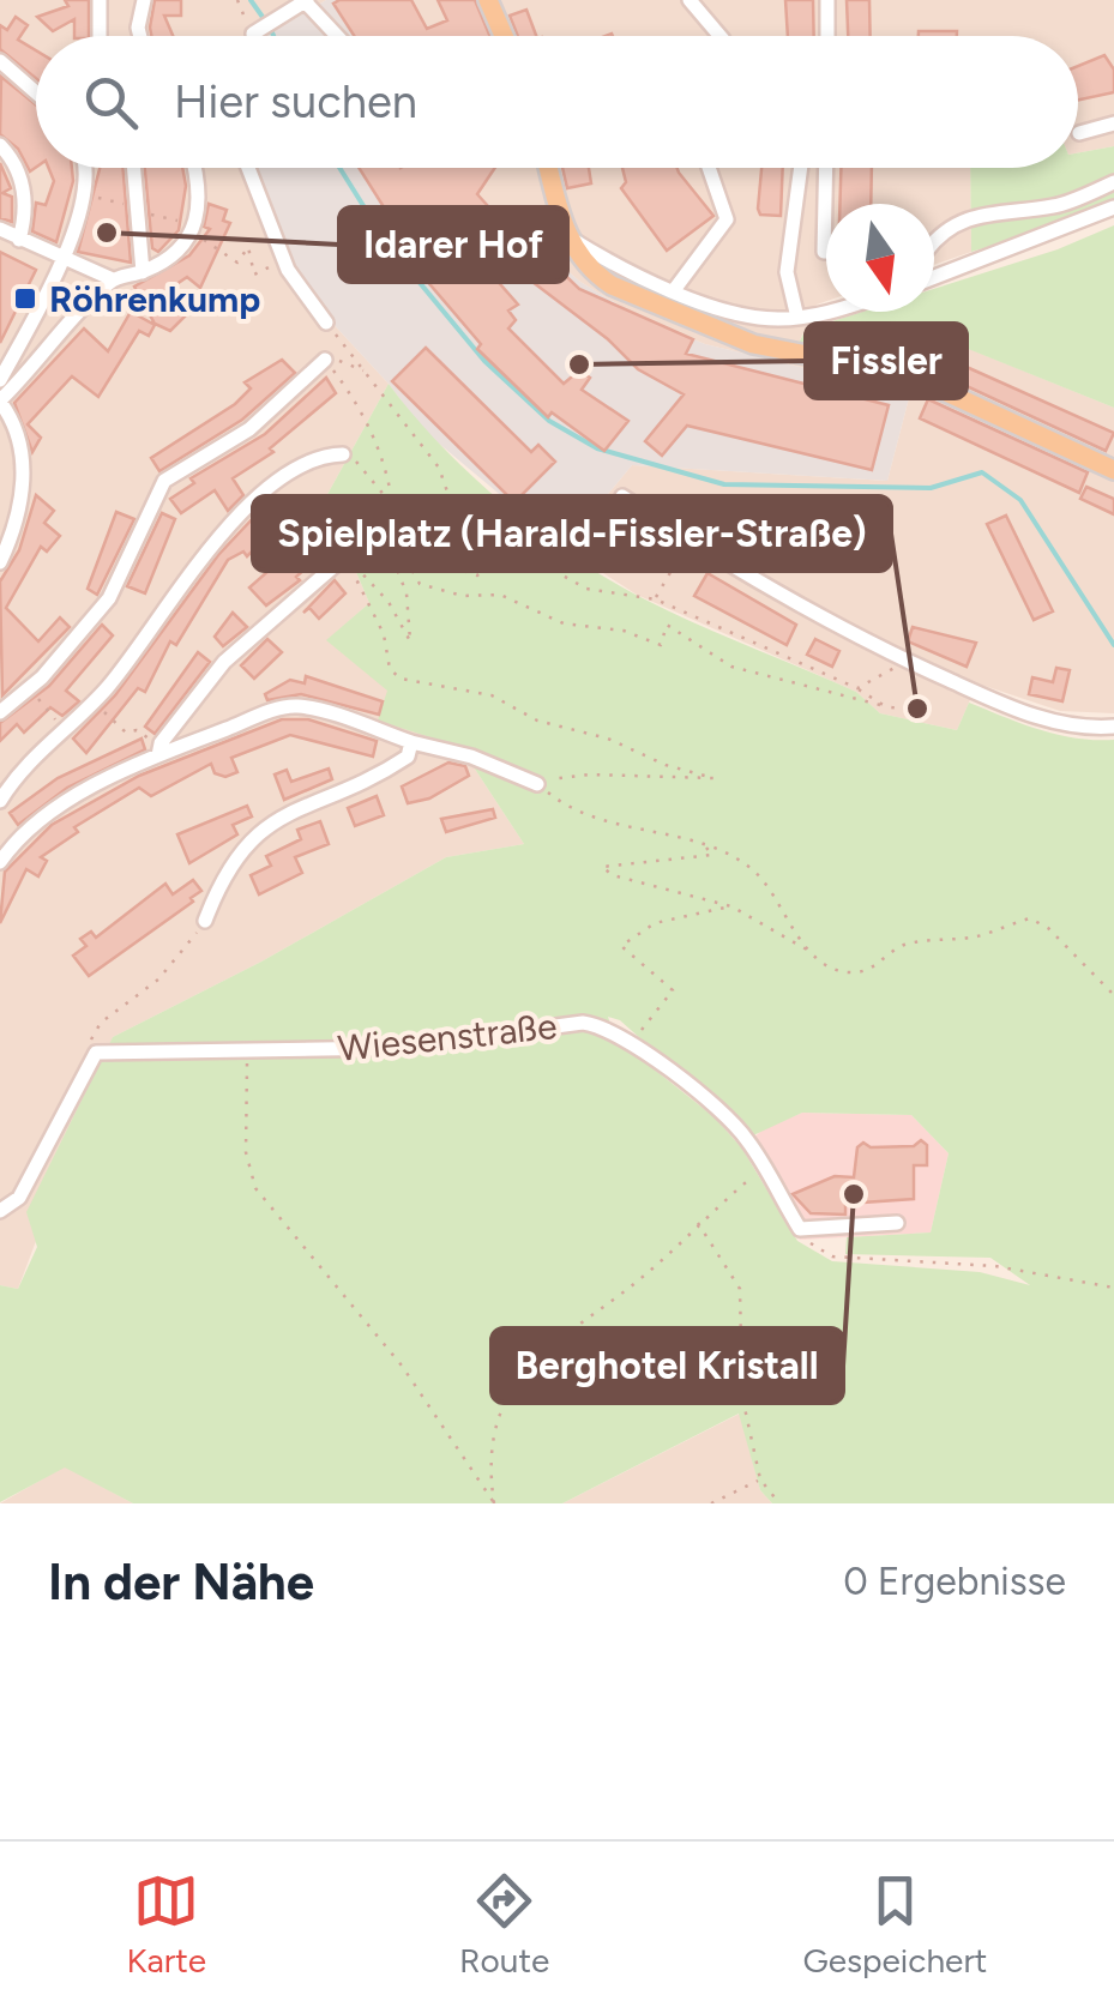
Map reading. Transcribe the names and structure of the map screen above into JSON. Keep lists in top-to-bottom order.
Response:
{
  "streets": {
    "street": ["Wiesenstraße"]
  },
  "places": {
    "other": [
      "Idarer Hof",
      "Fissler",
      "Spielplatz (Harald-Fissler-Straße)",
      "Berghotel Kristall"
    ],
    "transit": ["Röhrenkump"]
  },
  "north": "bottom",
  "page": {
    "search": "Hier suchen",
    "heading": ["In der Nähe", "0 Ergebnisse"],
    "nav": ["Karte", "Route", "Gespeichert"]
  }
}
